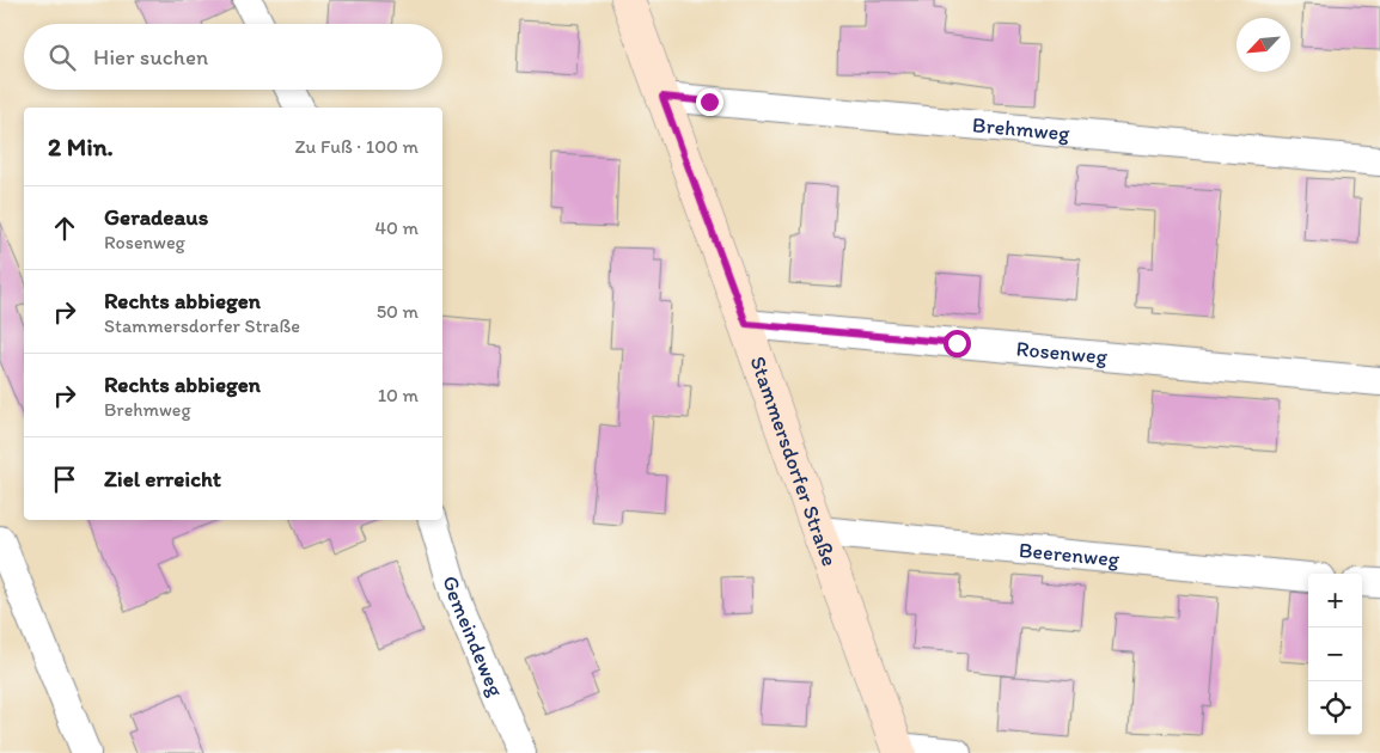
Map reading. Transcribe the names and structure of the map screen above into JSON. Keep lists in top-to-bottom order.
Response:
{
  "streets": {
    "main road": ["Stammersdorfer Straße"],
    "street": [
      "Brehmweg",
      "Rosenweg",
      "Beerenweg",
      "Gemeindeweg"
    ]
  },
  "crossings": [
    ["Brehmweg", "Stammersdorfer Straße"],
    ["Rosenweg", "Stammersdorfer Straße"],
    ["Stammersdorfer Straße", "Beerenweg"]
  ],
  "north": "bottom left",
  "page": {
    "search": "Hier suchen",
    "heading": ["2 Min.", "Zu Fuß · 100 m"],
    "list": [
      ["Geradeaus", "Rosenweg", "40 m"],
      ["Rechts abbiegen", "Stammersdorfer Straße", "50 m"],
      ["Rechts abbiegen", "Brehmweg", "10 m"],
      "Ziel erreicht"
    ],
    "map_buttons": ["+", "−"]
  }
}
